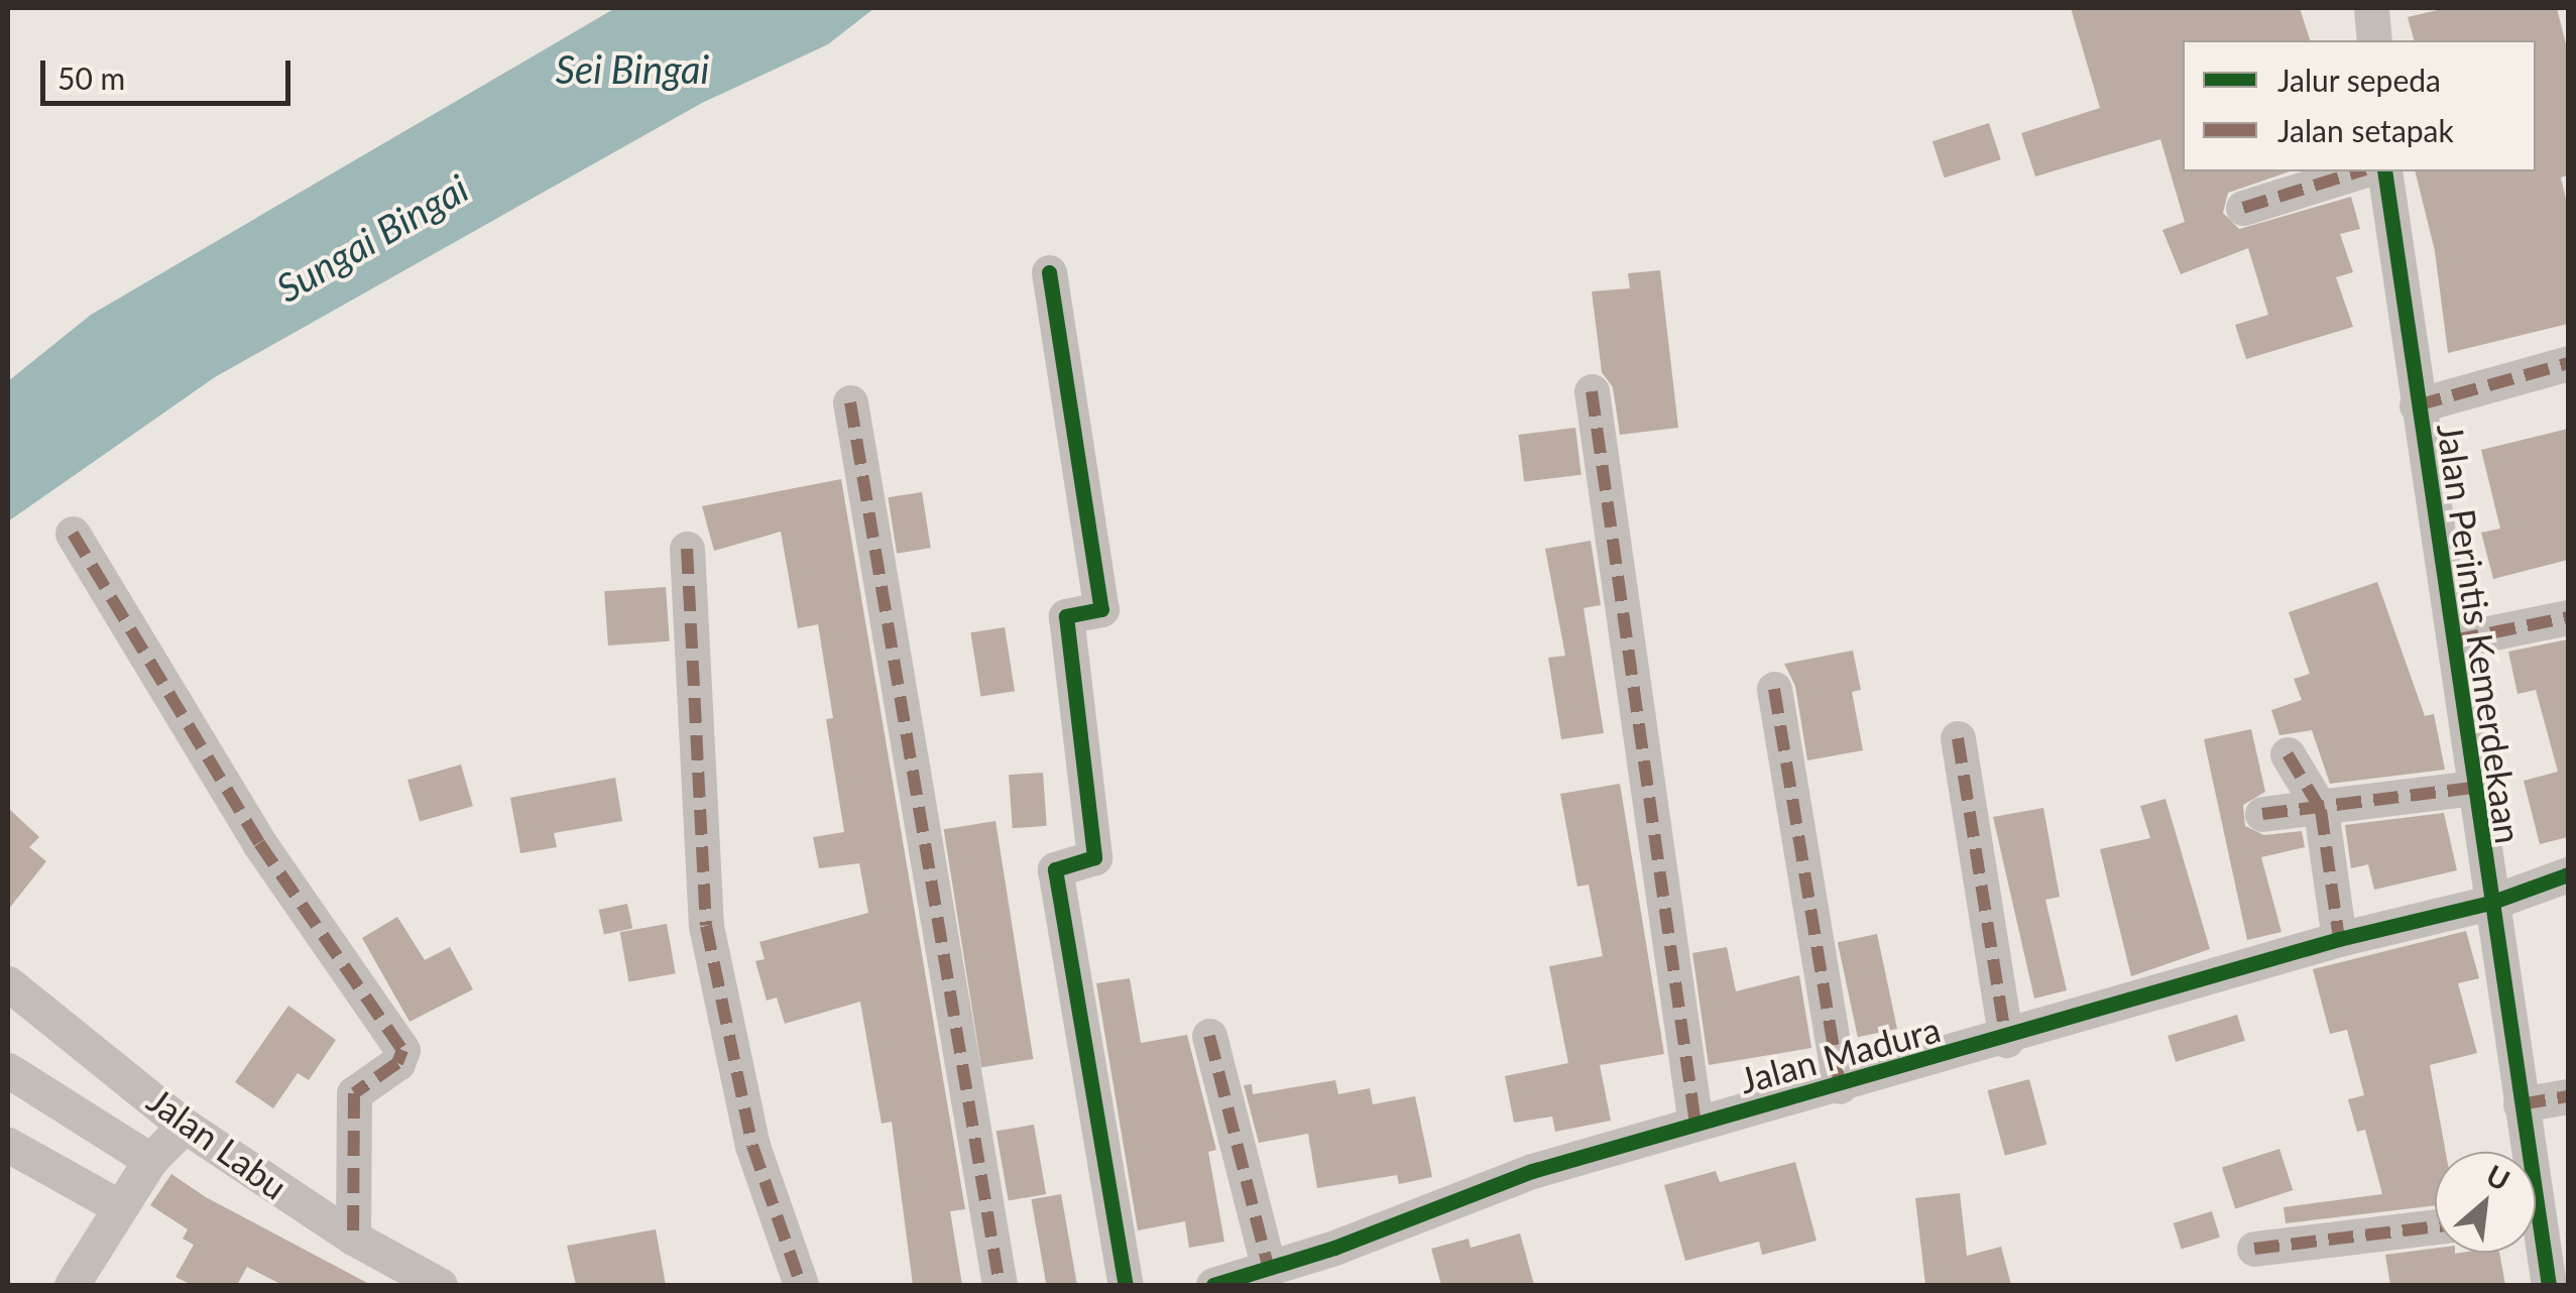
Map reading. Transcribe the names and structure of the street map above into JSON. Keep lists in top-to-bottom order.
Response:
{
  "streets": {
    "street": ["Jalan Perintis Kemerdekaan", "Jalan Madura", "Jalan Labu"]
  },
  "crossings": [
    ["Jalan Perintis Kemerdekaan", "Jalan Madura"]
  ],
  "water": ["Sei Bingai", "Sungai Bingai"],
  "legend": ["Jalur sepeda", "Jalan setapak"],
  "scale_bar": "50 m",
  "north": "top right"
}
